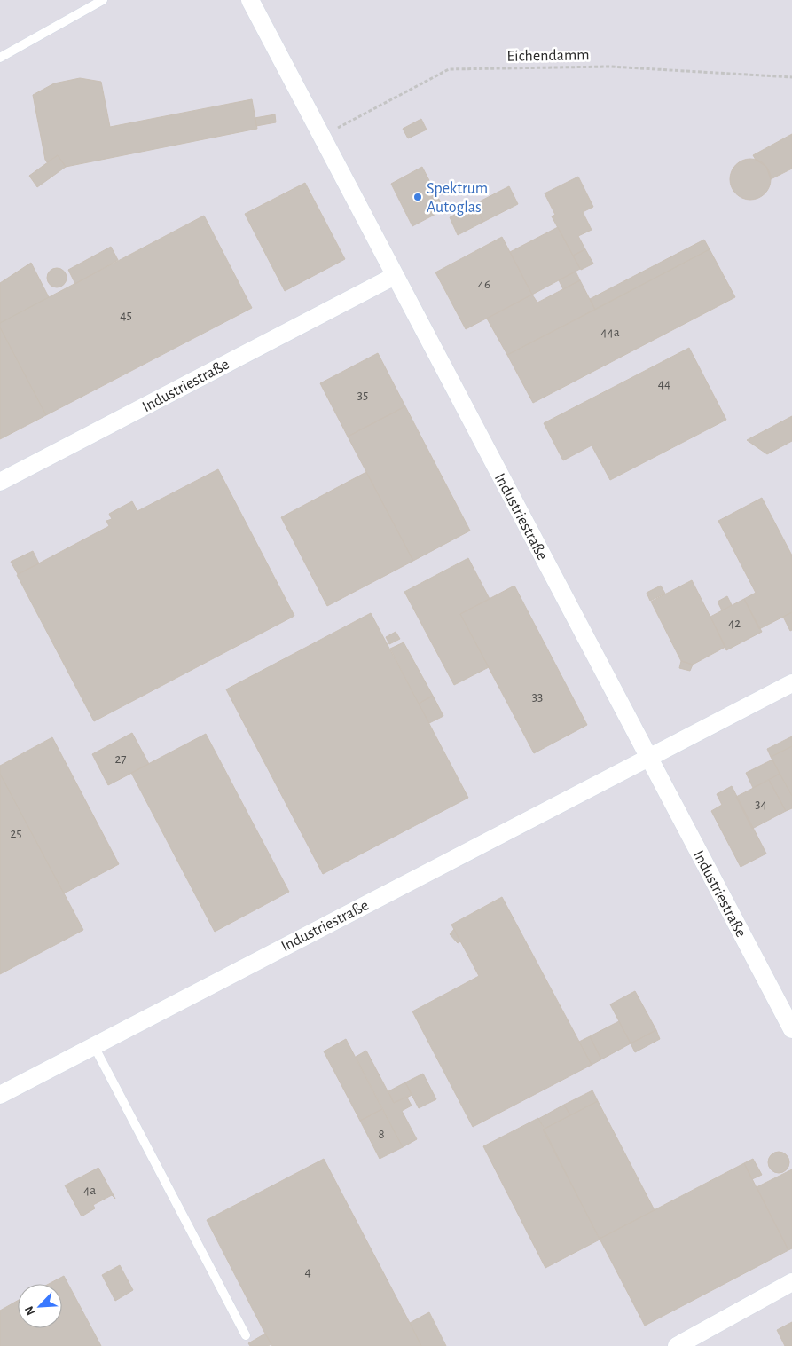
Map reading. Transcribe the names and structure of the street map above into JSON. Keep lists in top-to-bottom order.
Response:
{
  "streets": {
    "street": ["Industriestraße"],
    "path": ["Eichendamm"]
  },
  "crossings": [
    ["Eichendamm", "Industriestraße"]
  ],
  "places": ["Spektrum Autoglas"],
  "house_numbers": [
    "46",
    "45",
    "44a",
    "44",
    "35",
    "42",
    "33",
    "27",
    "34",
    "25",
    "8",
    "4a",
    "4"
  ],
  "north": "bottom left"
}
